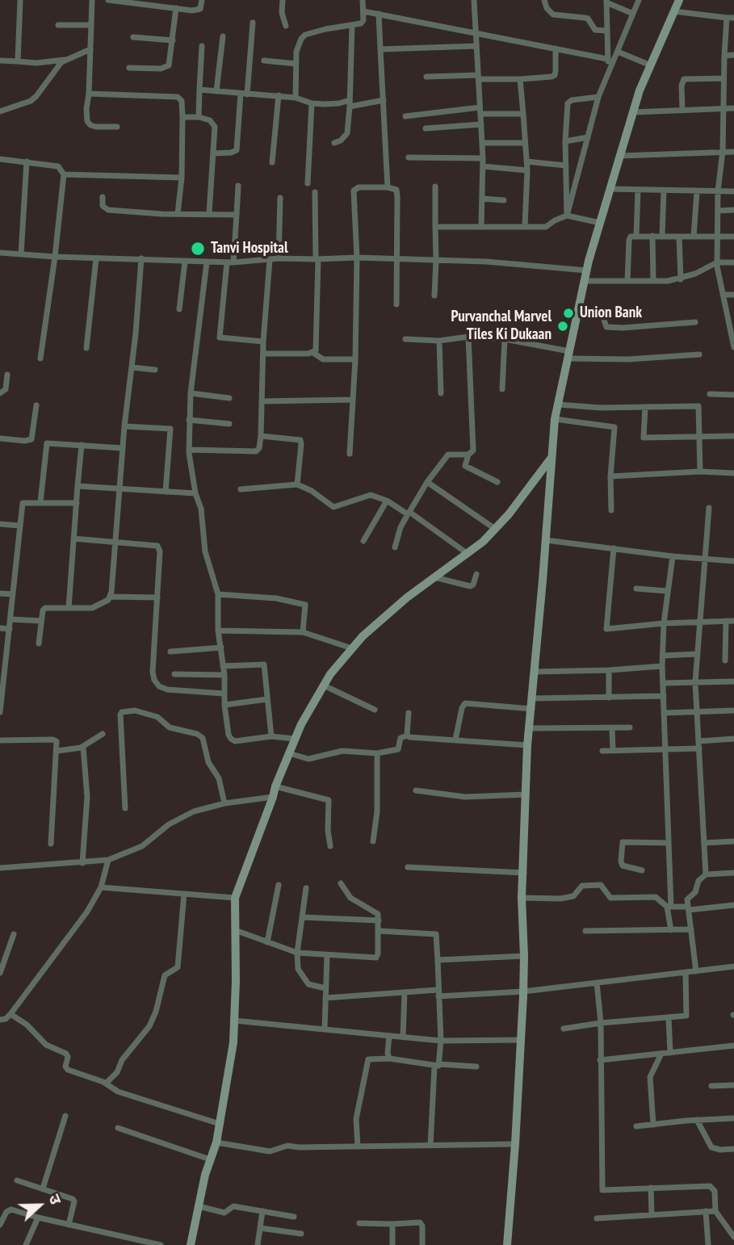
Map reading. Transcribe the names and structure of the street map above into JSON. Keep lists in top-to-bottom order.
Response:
{
  "places": ["Tanvi Hospital", "Union Bank", "Purvanchal Marvel Tiles Ki Dukaan"],
  "north": "right"
}
